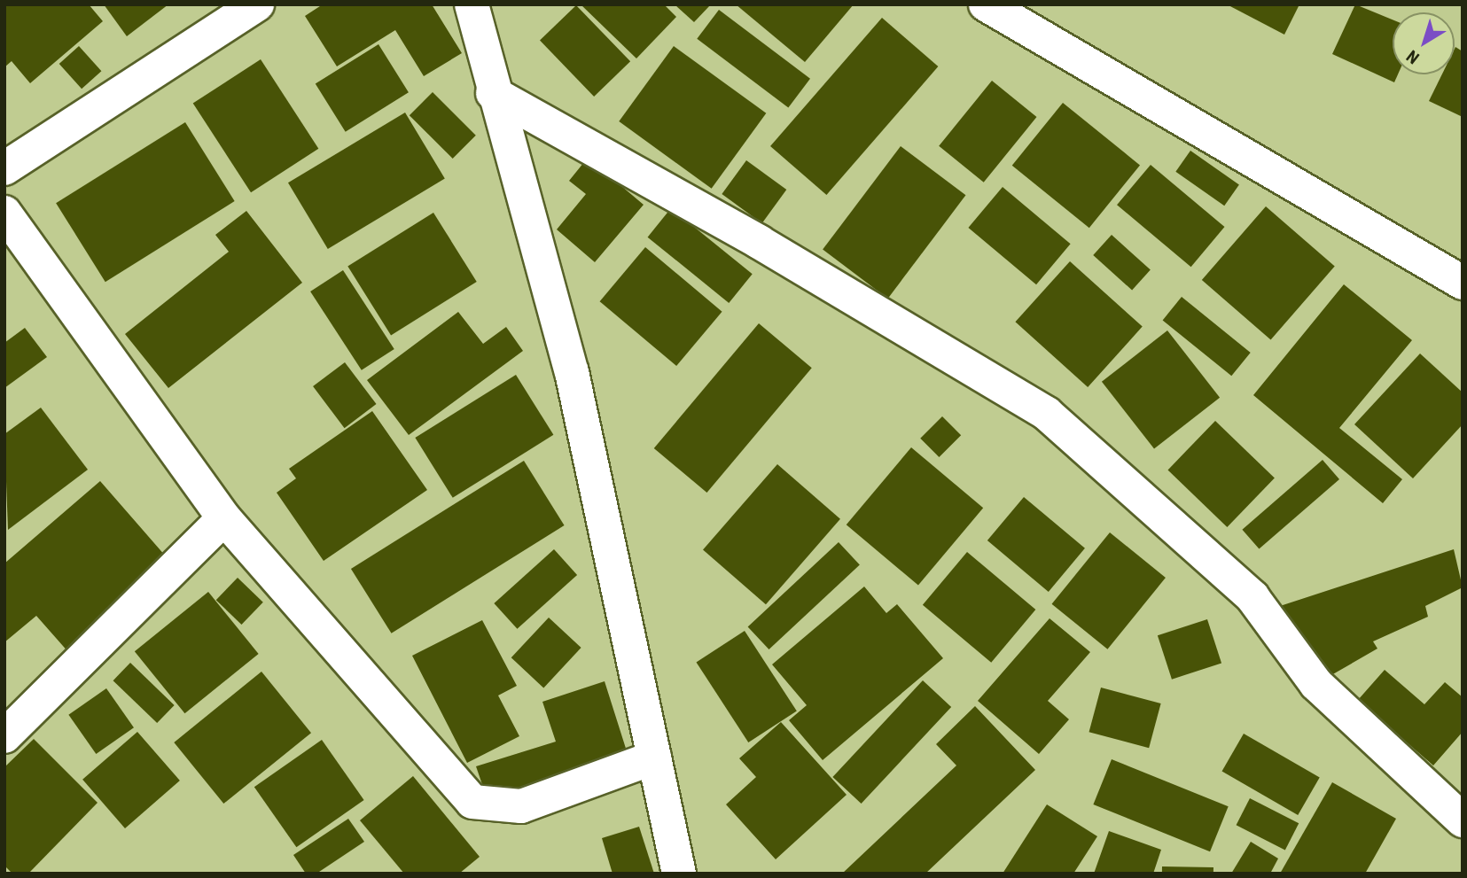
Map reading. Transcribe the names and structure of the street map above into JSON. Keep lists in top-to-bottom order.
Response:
{
  "north": "bottom left"
}
